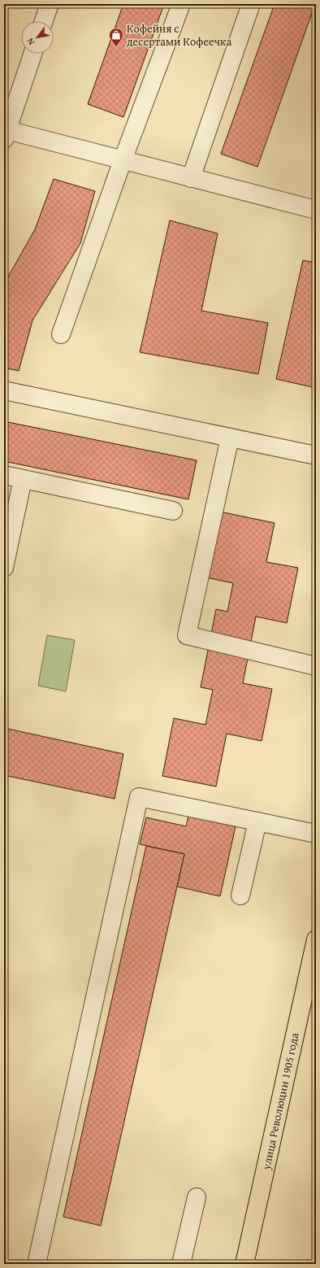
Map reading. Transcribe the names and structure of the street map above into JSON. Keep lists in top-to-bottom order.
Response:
{
  "streets": {
    "main road": ["улица Революции 1905 года"]
  },
  "places": {
    "shop": ["Кофейня с десертами Кофеечка"]
  },
  "north": "bottom left"
}
